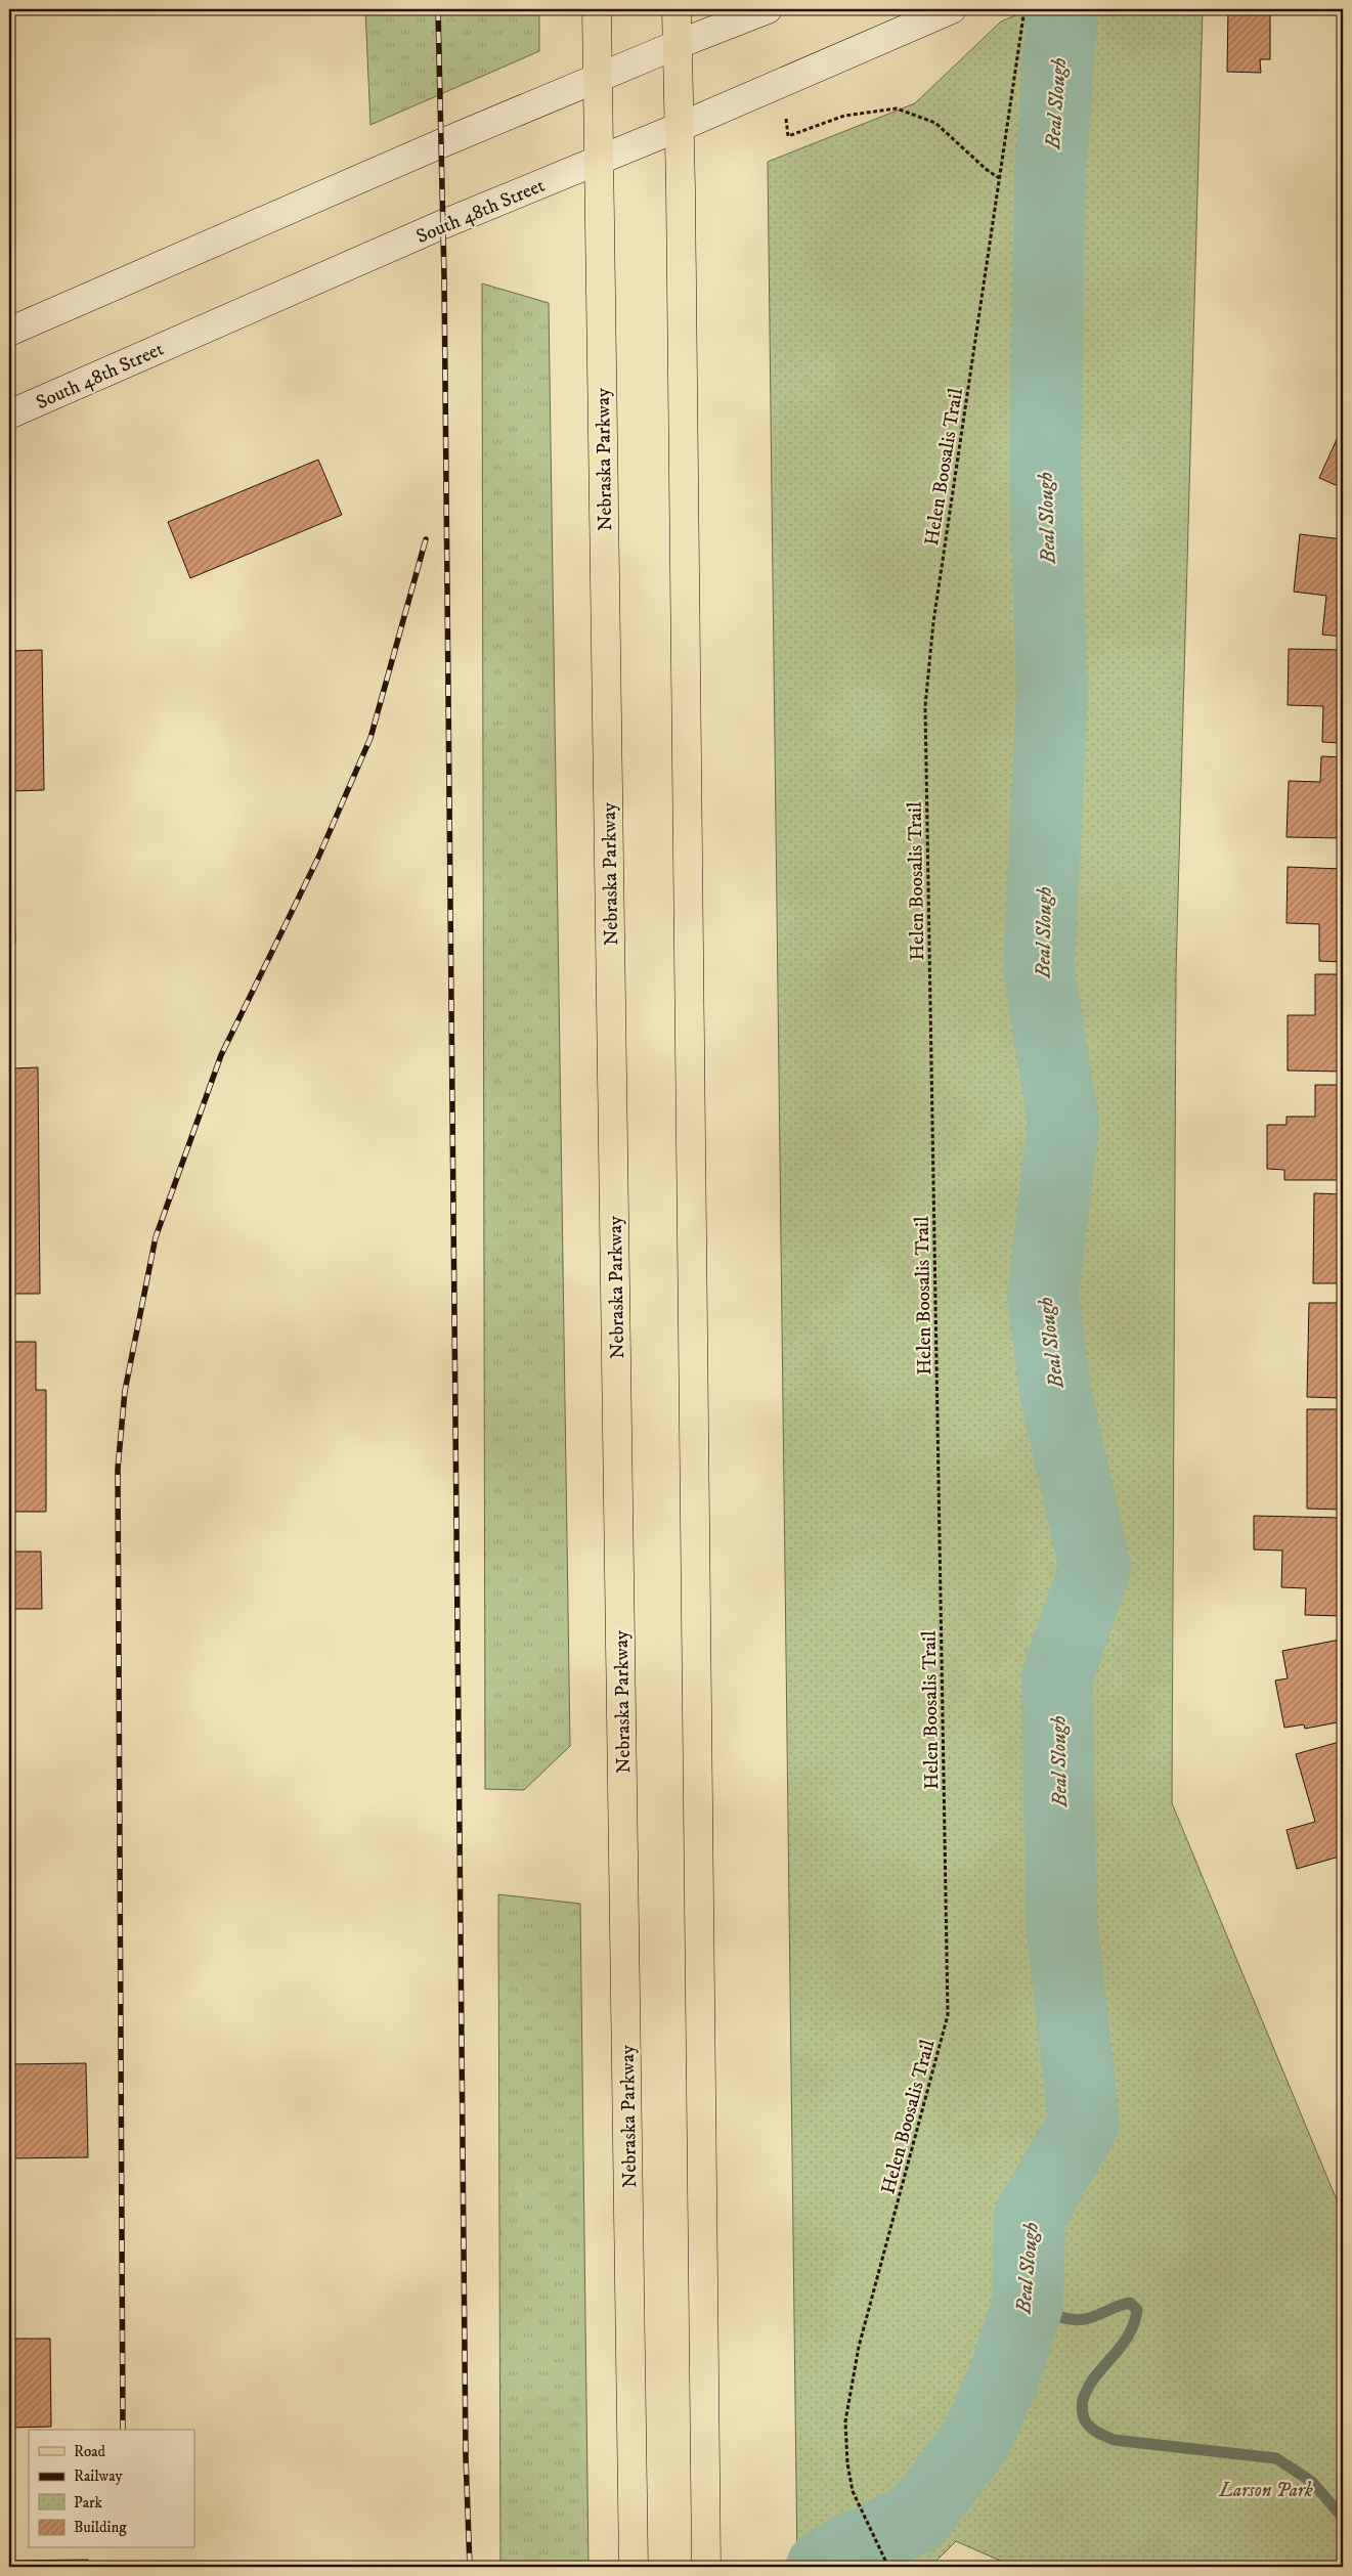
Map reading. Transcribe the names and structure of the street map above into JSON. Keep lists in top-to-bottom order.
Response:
{
  "streets": {
    "main road": ["South 48th Street", "Nebraska Parkway"],
    "path": ["Helen Boosalis Trail"]
  },
  "crossings": [
    ["South 48th Street", "Nebraska Parkway"]
  ],
  "water": ["Beal Slough"],
  "parks": ["Larson Park"],
  "legend": [
    "Road",
    "Railway",
    "Park",
    "Building"
  ]
}
